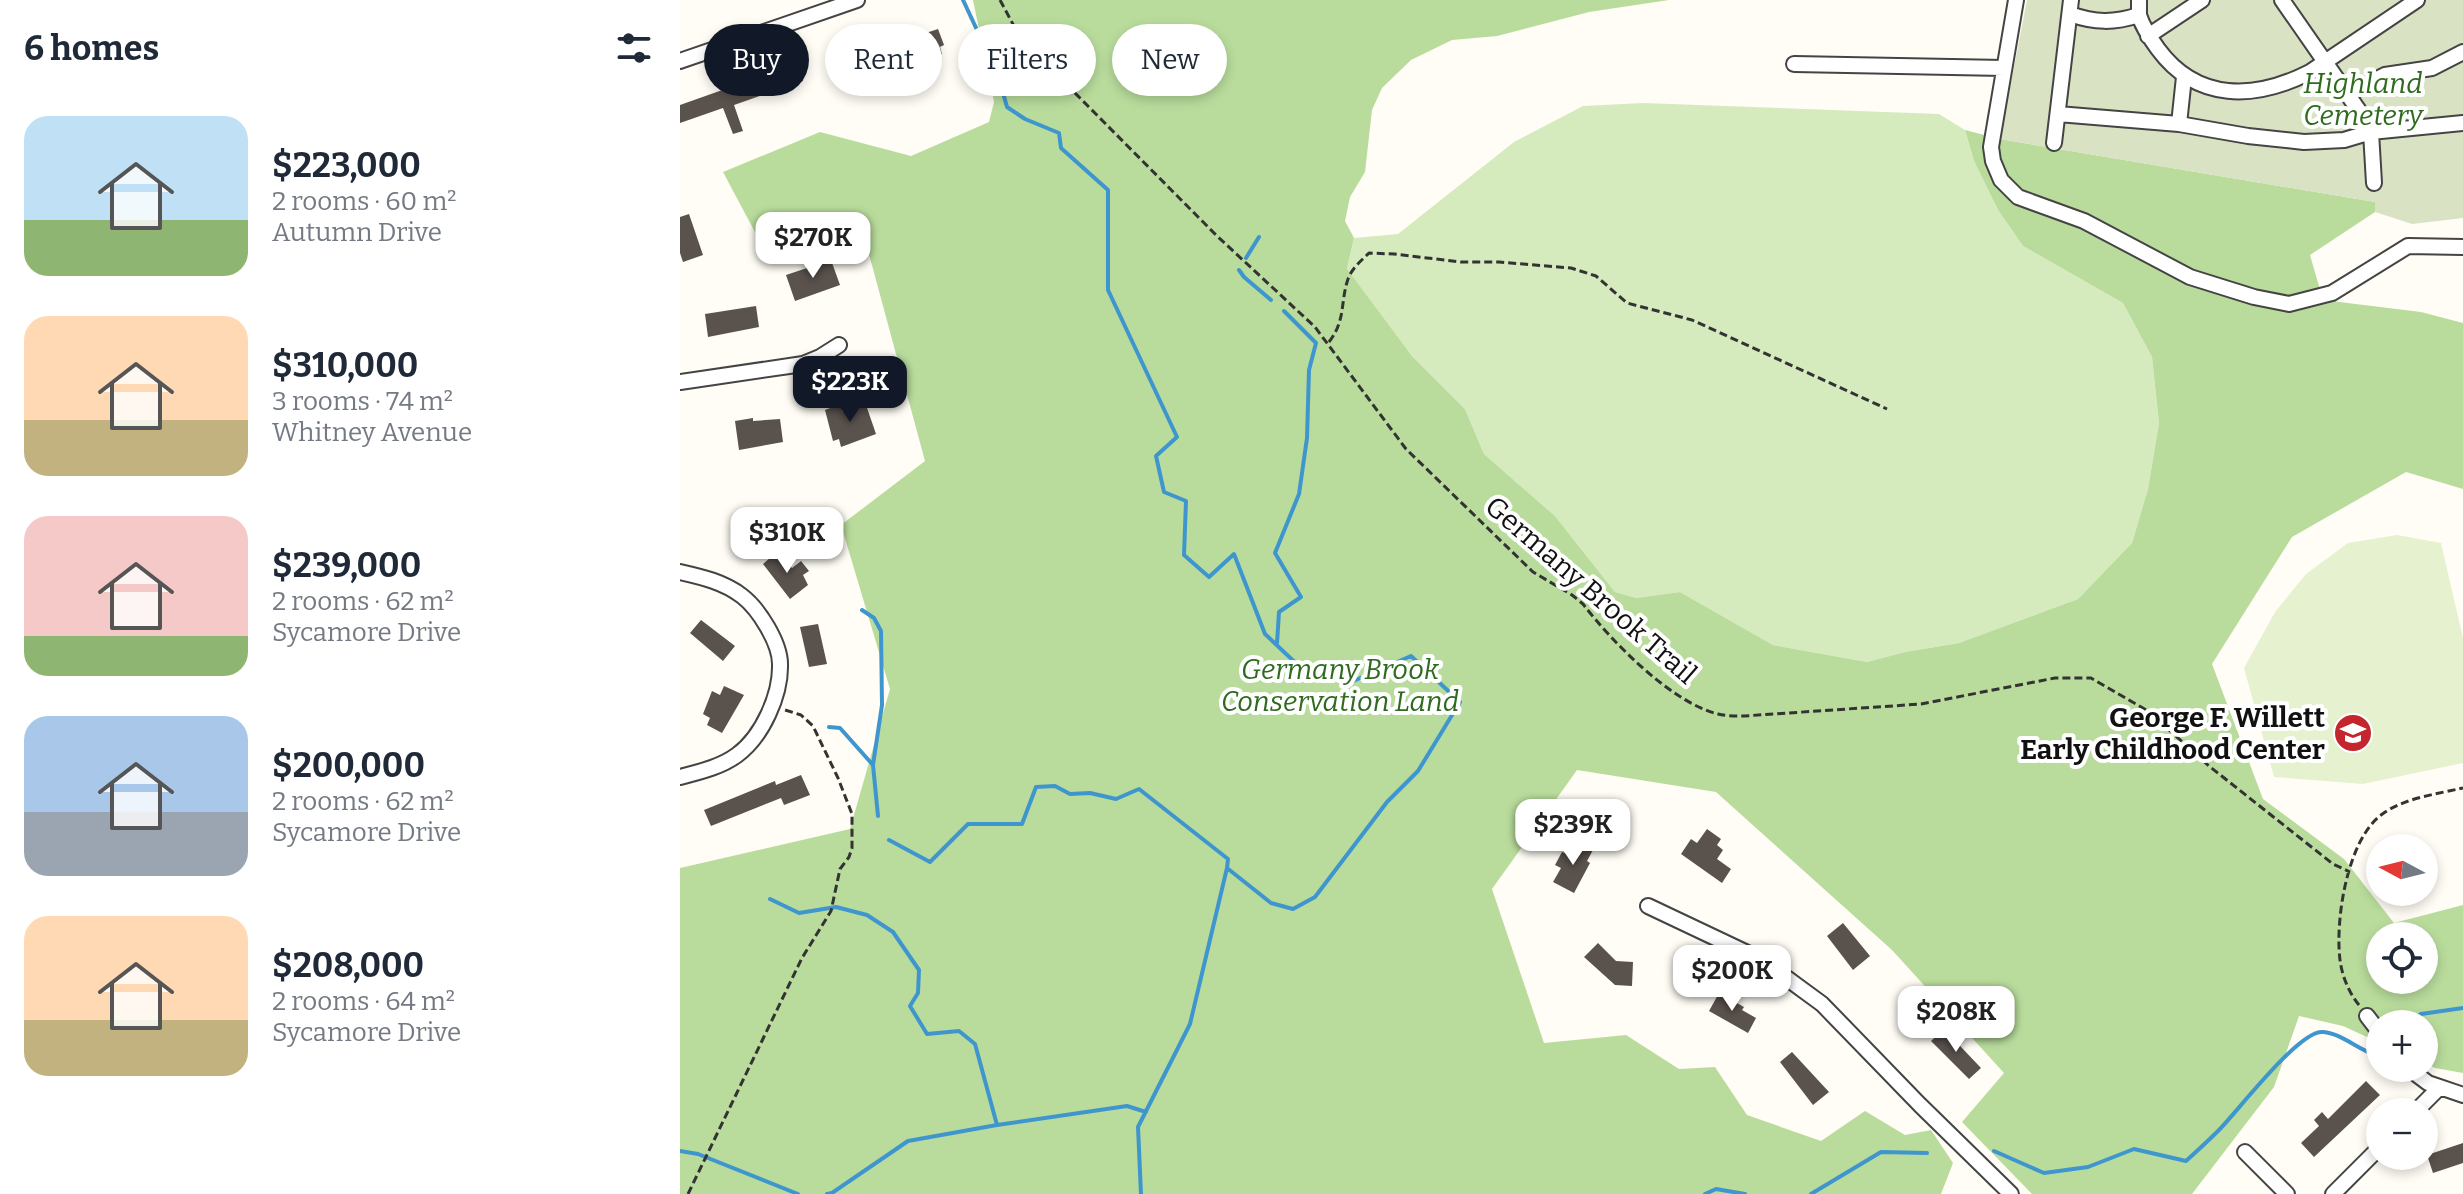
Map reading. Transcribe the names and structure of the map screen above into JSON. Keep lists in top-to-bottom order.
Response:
{
  "streets": {
    "path": ["Germany Brook Trail"]
  },
  "parks": ["Highland Cemetery", "Germany Brook Conservation Land"],
  "places": {
    "school or university": ["George F. Willett Early Childhood Center"]
  },
  "north": "left",
  "page": {
    "heading": "6 homes",
    "chip": [
      "Buy",
      "Rent",
      "Filters",
      "New"
    ],
    "list": [
      {
        "name": "$223,000",
        "note": "2 rooms · 60 m² · Autumn Drive"
      },
      {
        "name": "$310,000",
        "note": "3 rooms · 74 m² · Whitney Avenue"
      },
      {
        "name": "$239,000",
        "note": "2 rooms · 62 m² · Sycamore Drive"
      },
      {
        "name": "$200,000",
        "note": "2 rooms · 62 m² · Sycamore Drive"
      },
      {
        "name": "$208,000",
        "note": "2 rooms · 64 m² · Sycamore Drive"
      }
    ],
    "price": [
      "$270K",
      "$223K",
      "$310K",
      "$239K",
      "$200K",
      "$208K"
    ],
    "map_buttons": ["+", "−"]
  }
}
